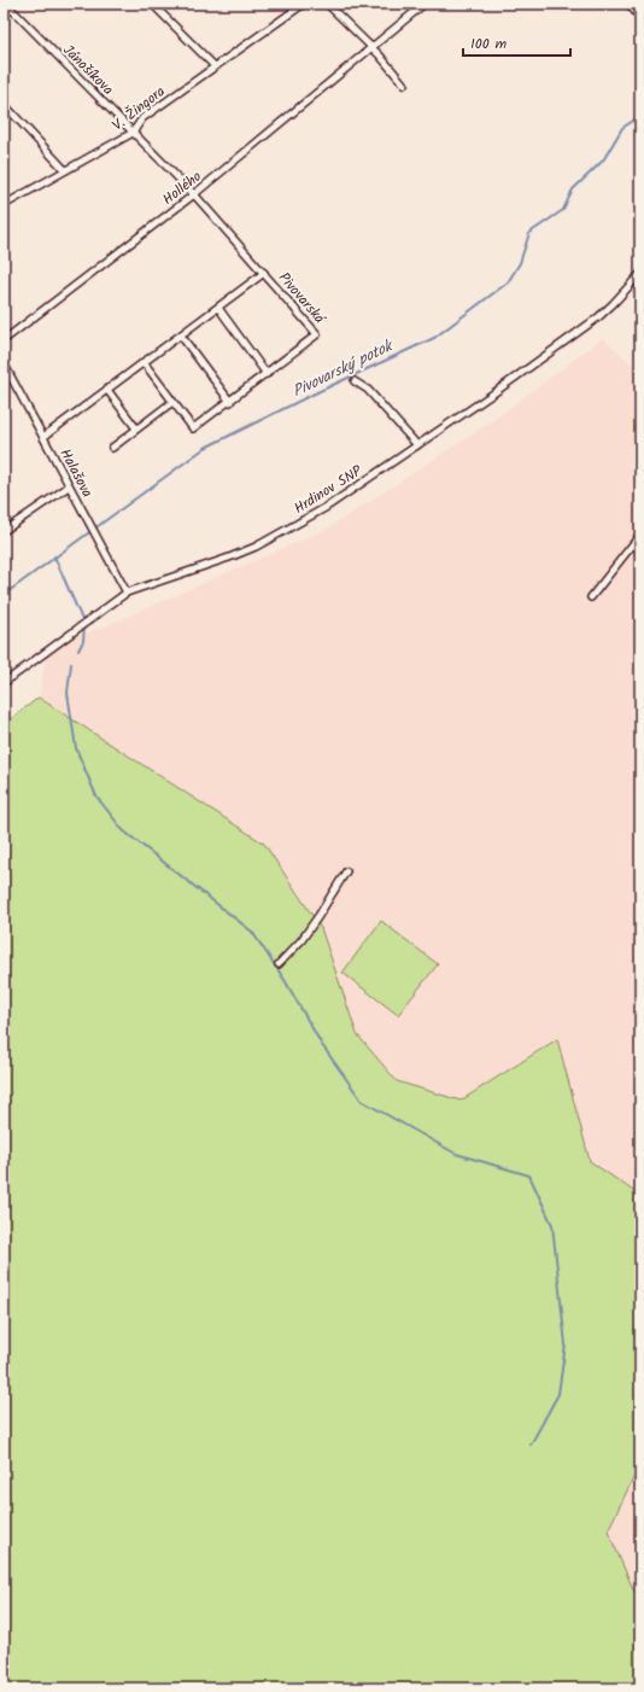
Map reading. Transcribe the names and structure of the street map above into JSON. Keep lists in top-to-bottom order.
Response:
{
  "streets": {
    "street": [
      "Jánošíkova",
      "V. Žingora",
      "Hollého",
      "Pivovarská",
      "Halašova",
      "Hrdinov SNP"
    ]
  },
  "crossings": [
    ["Jánošíkova", "V. Žingora"],
    ["Jánošíkova", "Hollého"],
    ["Jánošíkova", "Pivovarská"],
    ["Hollého", "Pivovarská"],
    ["Pivovarská", "Halašova"],
    ["Halašova", "Hrdinov SNP"]
  ],
  "water": ["Pivovarský potok"],
  "scale_bar": "100 m"
}
